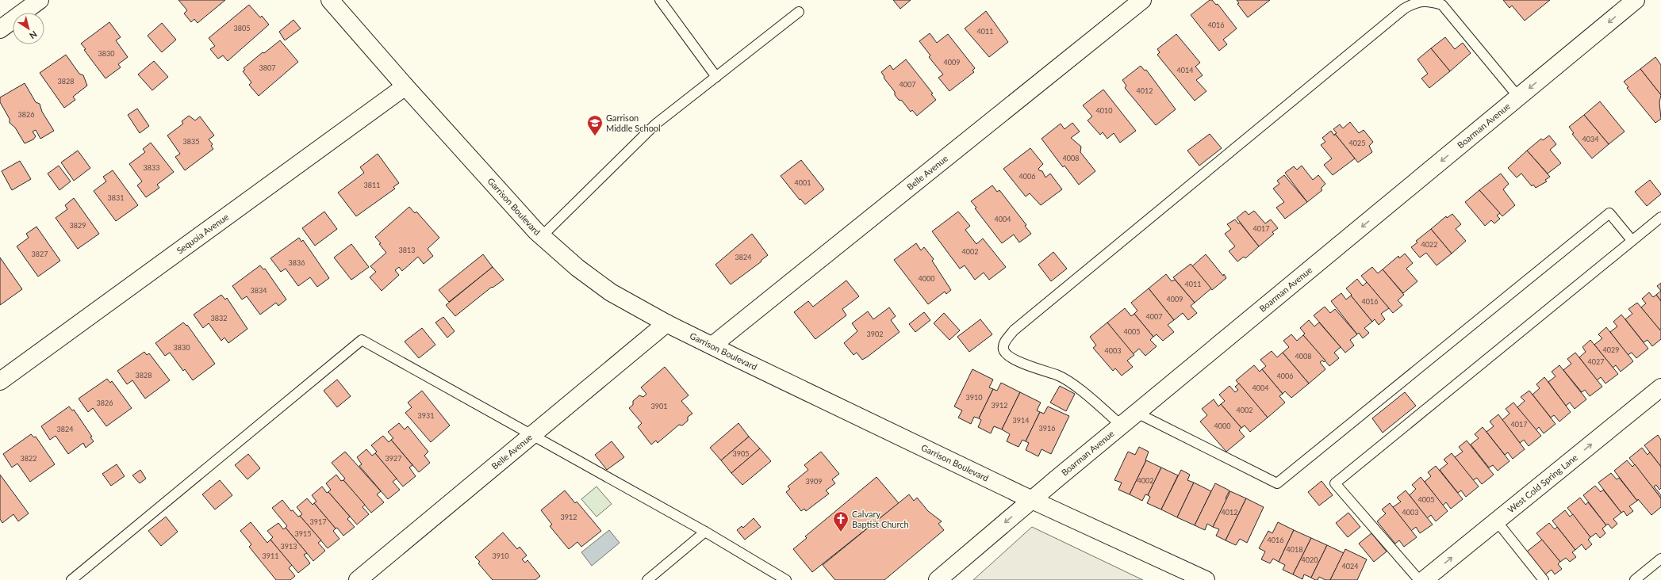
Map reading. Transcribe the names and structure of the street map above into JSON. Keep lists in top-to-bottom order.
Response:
{
  "streets": {
    "street": [
      "Boarman Avenue",
      "Belle Avenue",
      "Garrison Boulevard",
      "Sequoia Avenue",
      "West Cold Spring Lane"
    ]
  },
  "crossings": [
    ["Boarman Avenue", "Garrison Boulevard"],
    ["Belle Avenue", "Garrison Boulevard"],
    ["Garrison Boulevard", "Sequoia Avenue"]
  ],
  "one_way": ["Boarman Avenue", "West Cold Spring Lane"],
  "places": {
    "school or university": ["Garrison Middle School"],
    "church": ["Calvary Baptist Church"]
  },
  "house_numbers": [
    "4016",
    "3805",
    "4011",
    "3830",
    "4009",
    "3807",
    "4014",
    "3828",
    "4007",
    "4012",
    "4010",
    "3826",
    "4034",
    "3835",
    "4025",
    "4008",
    "3833",
    "4006",
    "4001",
    "3811",
    "3831",
    "4004",
    "3829",
    "4017",
    "4022",
    "3813",
    "4002",
    "3827",
    "3824",
    "3836",
    "4000",
    "4011",
    "3834",
    "4009",
    "4016",
    "4007",
    "3832",
    "4005",
    "3902",
    "3830",
    "4029",
    "4003",
    "4008",
    "4027",
    "3828",
    "4006",
    "4004",
    "3910",
    "3826",
    "3912",
    "3901",
    "4002",
    "3931",
    "3914",
    "4017",
    "4000",
    "3916",
    "3824",
    "3905",
    "3822",
    "3927",
    "4002",
    "3909",
    "4005",
    "4012",
    "4003",
    "3912",
    "3917",
    "3915",
    "4016",
    "3913",
    "4018",
    "3911",
    "3910",
    "4020",
    "4024"
  ],
  "north": "bottom right"
}
